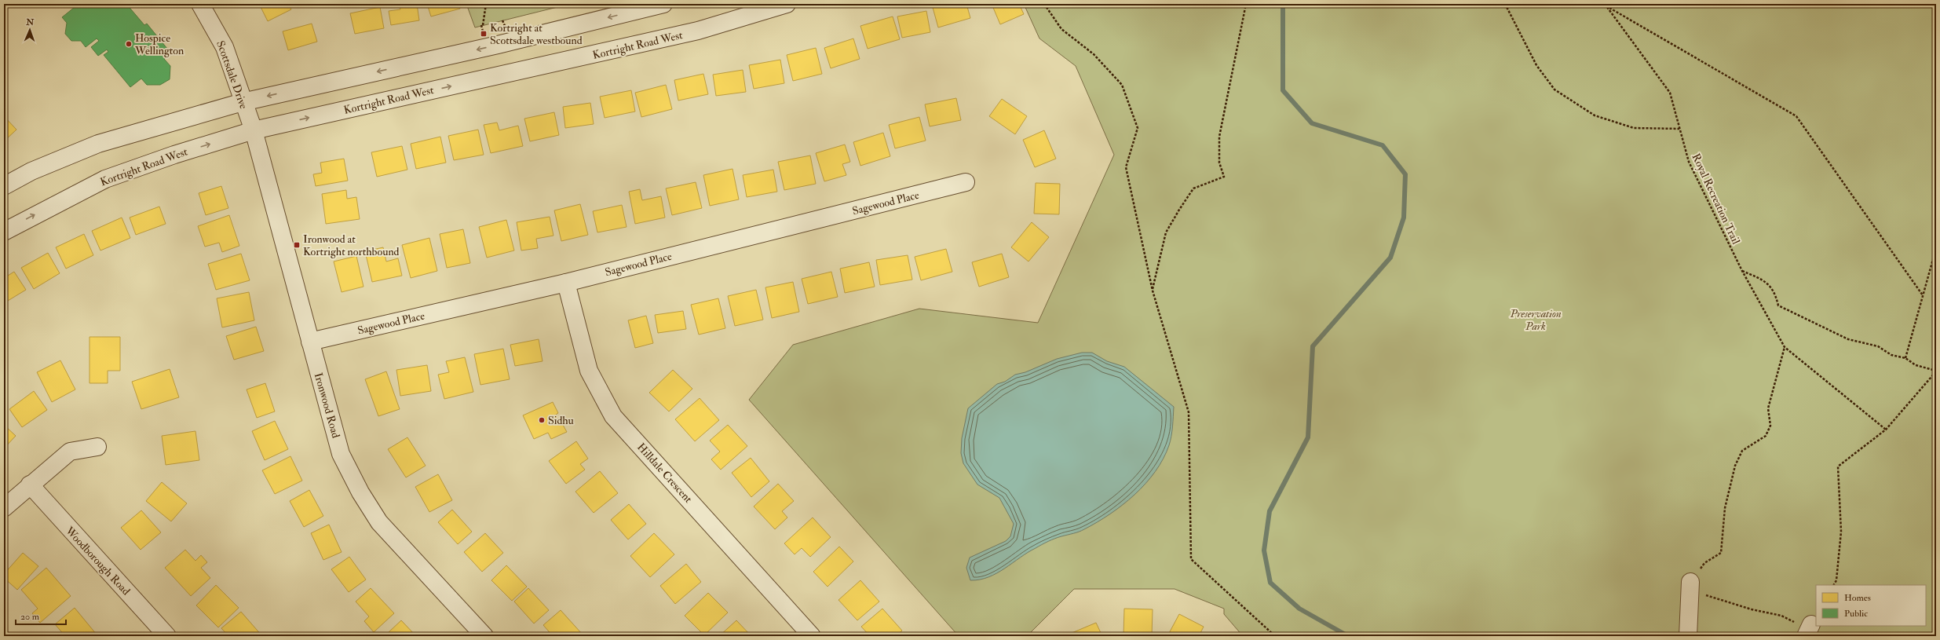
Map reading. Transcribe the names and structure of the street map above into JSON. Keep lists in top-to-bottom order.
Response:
{
  "streets": {
    "street": [
      "Kortright Road West",
      "Scottsdale Drive",
      "Sagewood Place",
      "Ironwood Road",
      "Hilldale Crescent",
      "Woodborough Road"
    ],
    "path": ["Royal Recreation Trail"]
  },
  "crossings": [
    ["Kortright Road West", "Scottsdale Drive"],
    ["Kortright Road West", "Ironwood Road"],
    ["Scottsdale Drive", "Ironwood Road"],
    ["Sagewood Place", "Ironwood Road"],
    ["Sagewood Place", "Hilldale Crescent"]
  ],
  "parks": ["Preservation Park"],
  "places": {
    "transit": ["Kortright at Scottsdale westbound", "Ironwood at Kortright northbound"],
    "other": ["Hospice Wellington", "Sidhu"]
  },
  "legend": ["Homes", "Public"],
  "scale_bar": "20 m",
  "north": "top"
}
